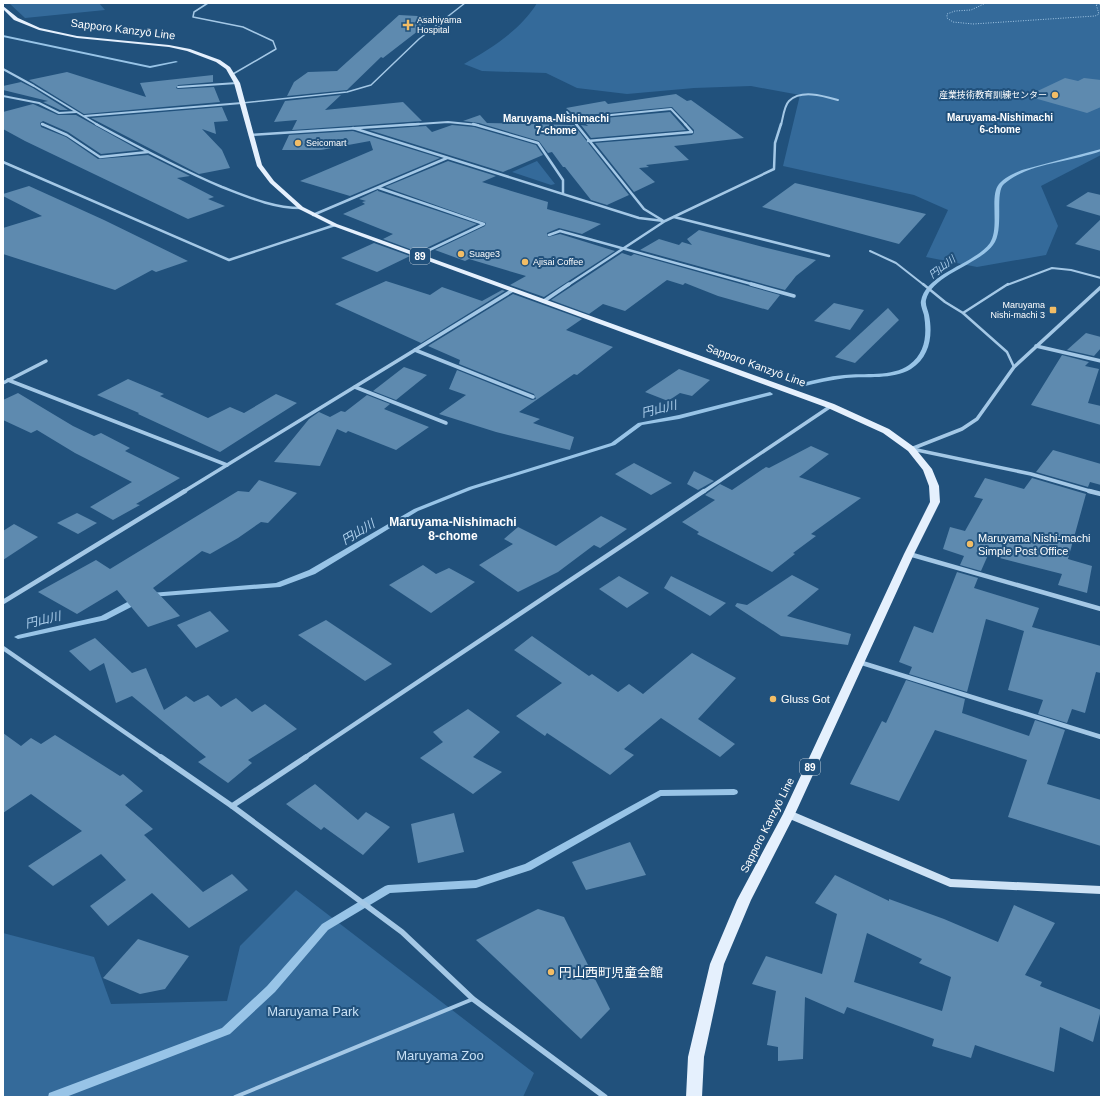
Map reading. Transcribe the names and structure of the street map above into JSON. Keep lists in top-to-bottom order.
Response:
{
  "streets": {
    "main road": ["Sapporo Kanzyō Line", "89"]
  },
  "districts": ["Maruyama-Nishimachi 6-chome", "Maruyama-Nishimachi 7-chome", "Maruyama-Nishimachi 8-chome"],
  "water": ["円山川"],
  "parks": ["Maruyama Park", "Maruyama Zoo"],
  "places": {
    "health": ["Asahiyama Hospital"],
    "other": [
      "産業技術教育訓練センター",
      "Seicomart",
      "Suage3",
      "Ajisai Coffee",
      "Maruyama Nishi-machi Simple Post Office",
      "Gluss Got",
      "円山西町児童会館"
    ],
    "transit": ["Maruyama Nishi-machi 3"]
  }
}
